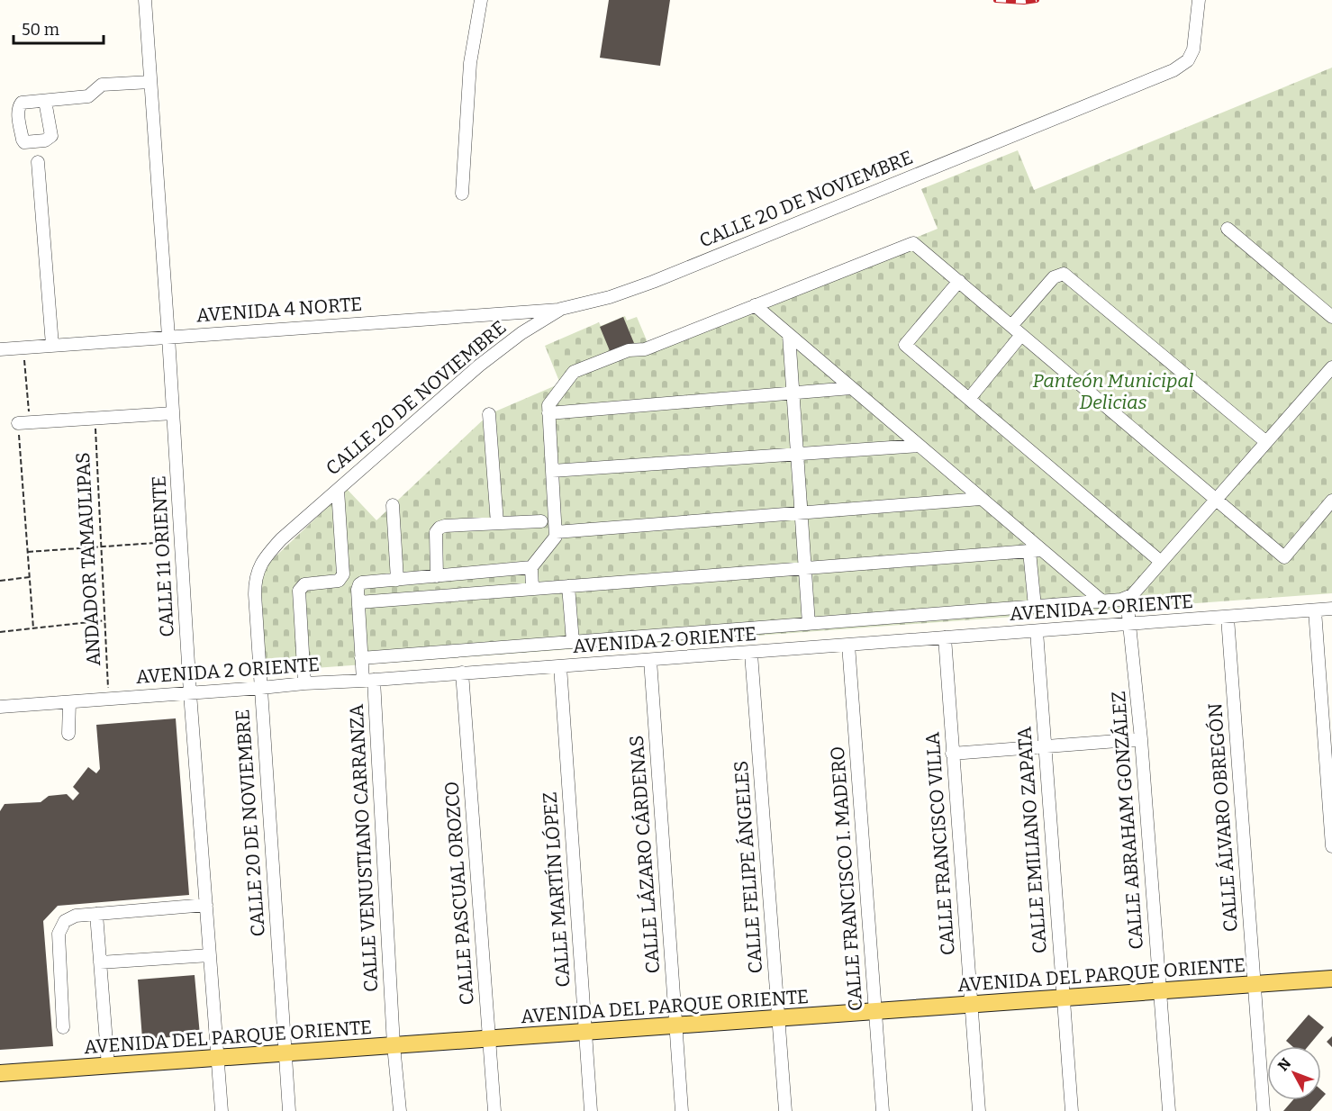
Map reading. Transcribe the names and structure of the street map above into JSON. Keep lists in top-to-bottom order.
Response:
{
  "streets": {
    "main road": ["AVENIDA DEL PARQUE ORIENTE"],
    "street": [
      "CALLE 20 DE NOVIEMBRE",
      "AVENIDA 4 NORTE",
      "CALLE 11 ORIENTE",
      "AVENIDA 2 ORIENTE",
      "CALLE ÁLVARO OBREGÓN",
      "CALLE ABRAHAM GONZÁLEZ",
      "CALLE EMILIANO ZAPATA",
      "CALLE FRANCISCO VILLA",
      "CALLE VENUSTIANO CARRANZA",
      "CALLE LÁZARO CÁRDENAS",
      "CALLE FELIPE ÁNGELES",
      "CALLE FRANCISCO I. MADERO",
      "CALLE MARTÍN LÓPEZ",
      "CALLE PASCUAL OROZCO"
    ],
    "path": ["ANDADOR TAMAULIPAS"]
  },
  "crossings": [
    ["CALLE 20 DE NOVIEMBRE", "AVENIDA 4 NORTE"],
    ["CALLE 20 DE NOVIEMBRE", "AVENIDA 2 ORIENTE"],
    ["CALLE 20 DE NOVIEMBRE", "AVENIDA DEL PARQUE ORIENTE"],
    ["AVENIDA 4 NORTE", "CALLE 11 ORIENTE"],
    ["CALLE 11 ORIENTE", "AVENIDA 2 ORIENTE"],
    ["CALLE 11 ORIENTE", "AVENIDA DEL PARQUE ORIENTE"],
    ["ANDADOR TAMAULIPAS", "AVENIDA 2 ORIENTE"],
    ["AVENIDA 2 ORIENTE", "CALLE ÁLVARO OBREGÓN"],
    ["AVENIDA 2 ORIENTE", "CALLE ABRAHAM GONZÁLEZ"],
    ["AVENIDA 2 ORIENTE", "CALLE EMILIANO ZAPATA"],
    ["AVENIDA 2 ORIENTE", "CALLE FRANCISCO VILLA"],
    ["AVENIDA 2 ORIENTE", "CALLE VENUSTIANO CARRANZA"],
    ["AVENIDA 2 ORIENTE", "CALLE LÁZARO CÁRDENAS"],
    ["AVENIDA 2 ORIENTE", "CALLE FELIPE ÁNGELES"],
    ["AVENIDA 2 ORIENTE", "CALLE FRANCISCO I. MADERO"],
    ["AVENIDA 2 ORIENTE", "CALLE MARTÍN LÓPEZ"],
    ["AVENIDA 2 ORIENTE", "CALLE PASCUAL OROZCO"],
    ["CALLE ÁLVARO OBREGÓN", "AVENIDA DEL PARQUE ORIENTE"],
    ["CALLE ABRAHAM GONZÁLEZ", "AVENIDA DEL PARQUE ORIENTE"],
    ["CALLE EMILIANO ZAPATA", "AVENIDA DEL PARQUE ORIENTE"],
    ["CALLE FRANCISCO VILLA", "AVENIDA DEL PARQUE ORIENTE"],
    ["CALLE VENUSTIANO CARRANZA", "AVENIDA DEL PARQUE ORIENTE"],
    ["CALLE LÁZARO CÁRDENAS", "AVENIDA DEL PARQUE ORIENTE"],
    ["CALLE FELIPE ÁNGELES", "AVENIDA DEL PARQUE ORIENTE"],
    ["CALLE FRANCISCO I. MADERO", "AVENIDA DEL PARQUE ORIENTE"],
    ["CALLE MARTÍN LÓPEZ", "AVENIDA DEL PARQUE ORIENTE"],
    ["CALLE PASCUAL OROZCO", "AVENIDA DEL PARQUE ORIENTE"]
  ],
  "parks": ["Panteón Municipal Delicias"],
  "scale_bar": "50 m",
  "north": "top left"
}
